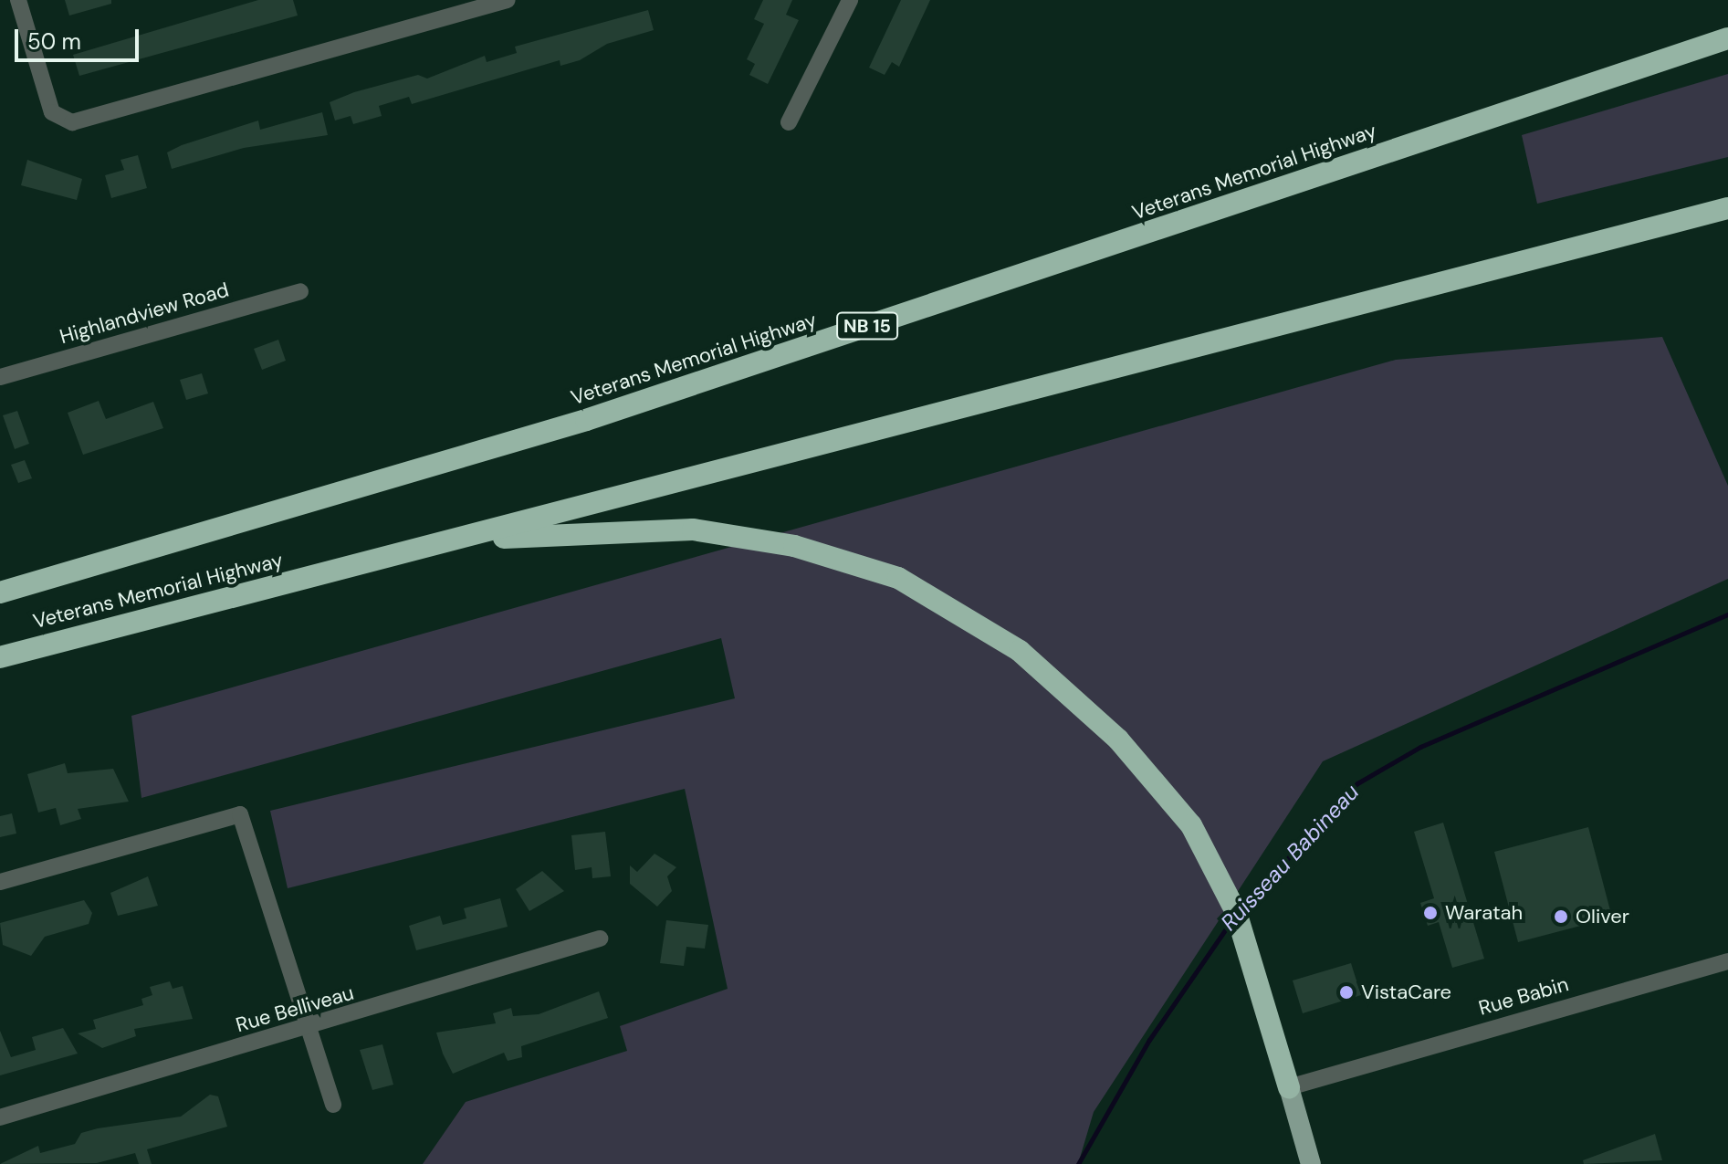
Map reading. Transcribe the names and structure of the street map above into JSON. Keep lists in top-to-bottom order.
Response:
{
  "streets": {
    "highway": ["Veterans Memorial Highway", "NB 15"],
    "street": ["Highlandview Road", "Rue Babin", "Rue Belliveau"]
  },
  "water": ["Ruisseau Babineau"],
  "places": ["Waratah", "Oliver", "VistaCare"],
  "scale_bar": "50 m"
}
